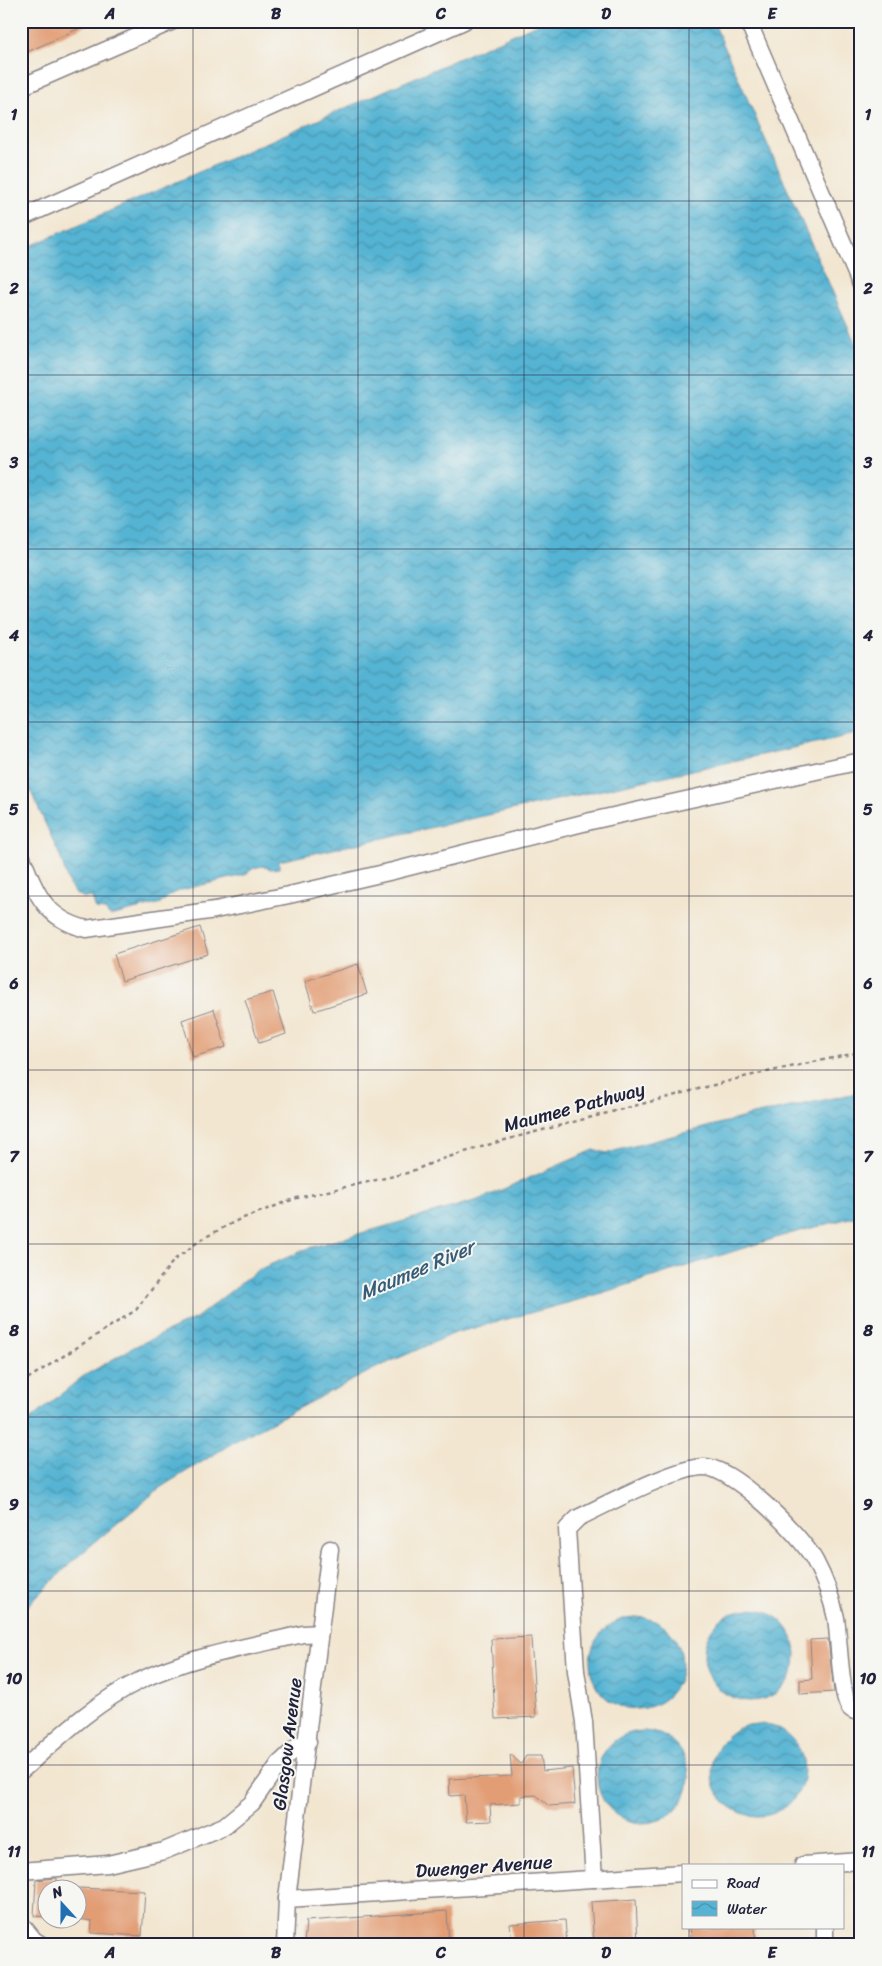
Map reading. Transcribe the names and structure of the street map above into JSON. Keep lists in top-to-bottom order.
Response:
{
  "streets": {
    "street": ["Glasgow Avenue", "Dwenger Avenue"],
    "path": ["Maumee Pathway"]
  },
  "crossings": [
    ["Glasgow Avenue", "Dwenger Avenue"]
  ],
  "water": ["Maumee River"],
  "legend": ["Road", "Water"],
  "north": "top",
  "grid": {
    "columns": [
      "A",
      "B",
      "C",
      "D",
      "E"
    ],
    "rows": [
      "1",
      "2",
      "3",
      "4",
      "5",
      "6",
      "7",
      "8",
      "9",
      "10",
      "11"
    ]
  }
}
